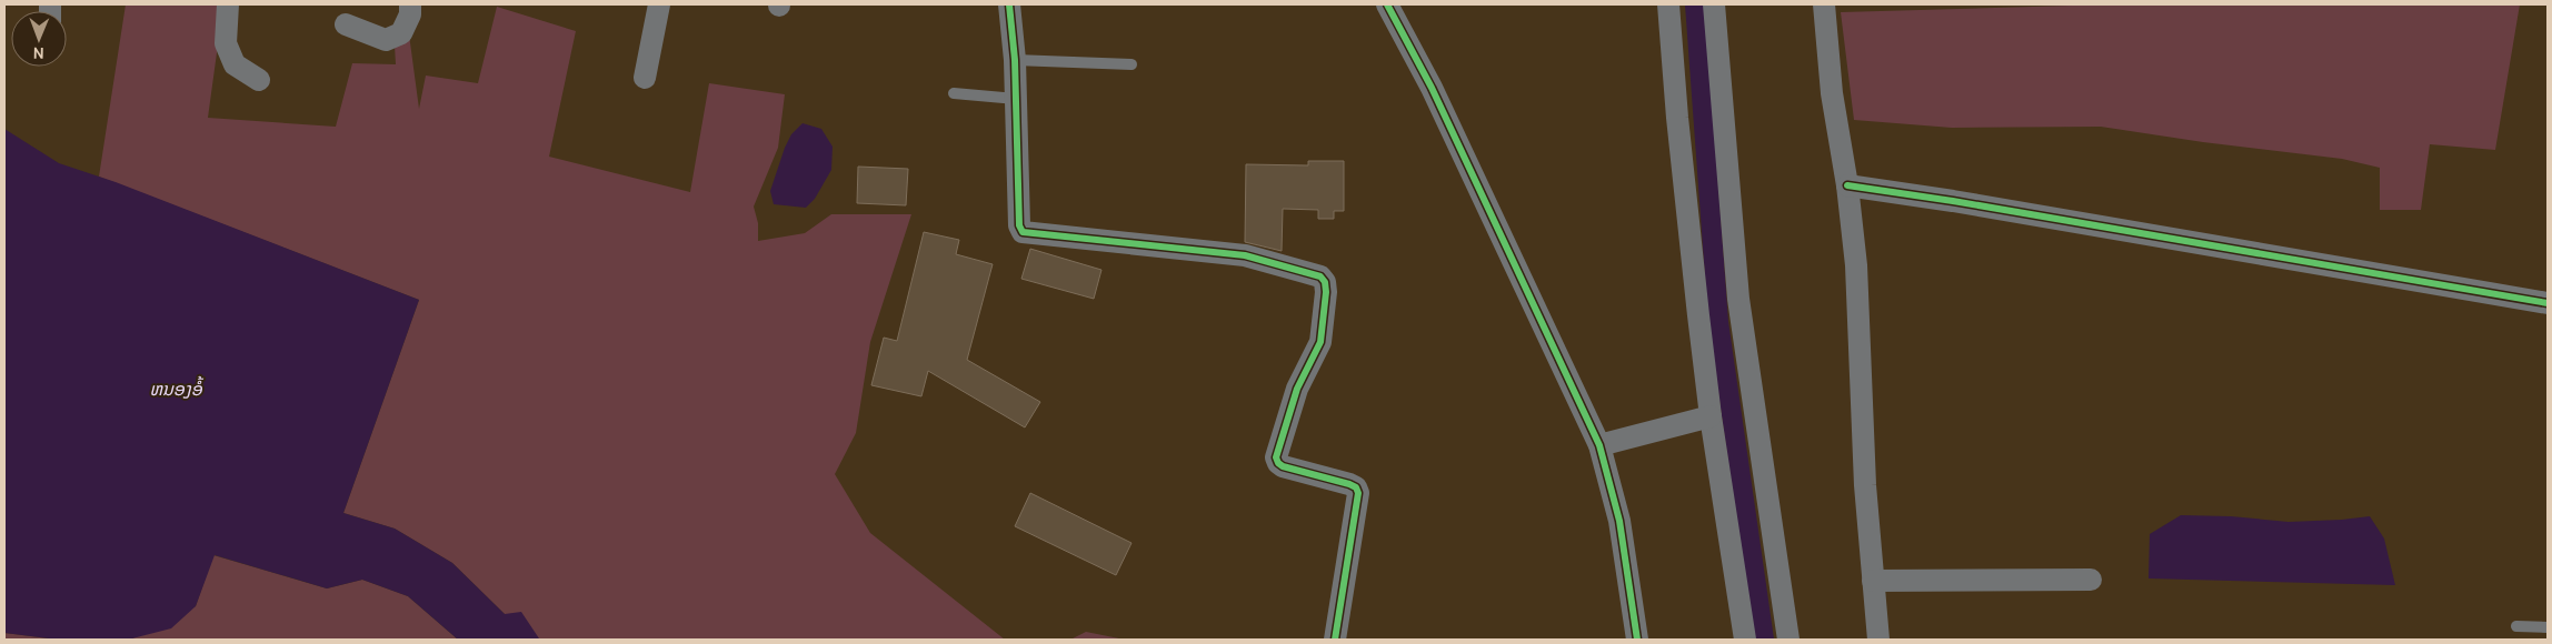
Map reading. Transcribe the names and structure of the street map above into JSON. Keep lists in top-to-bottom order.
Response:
{
  "water": ["ຫນອງອໍ້"],
  "north": "bottom"
}
